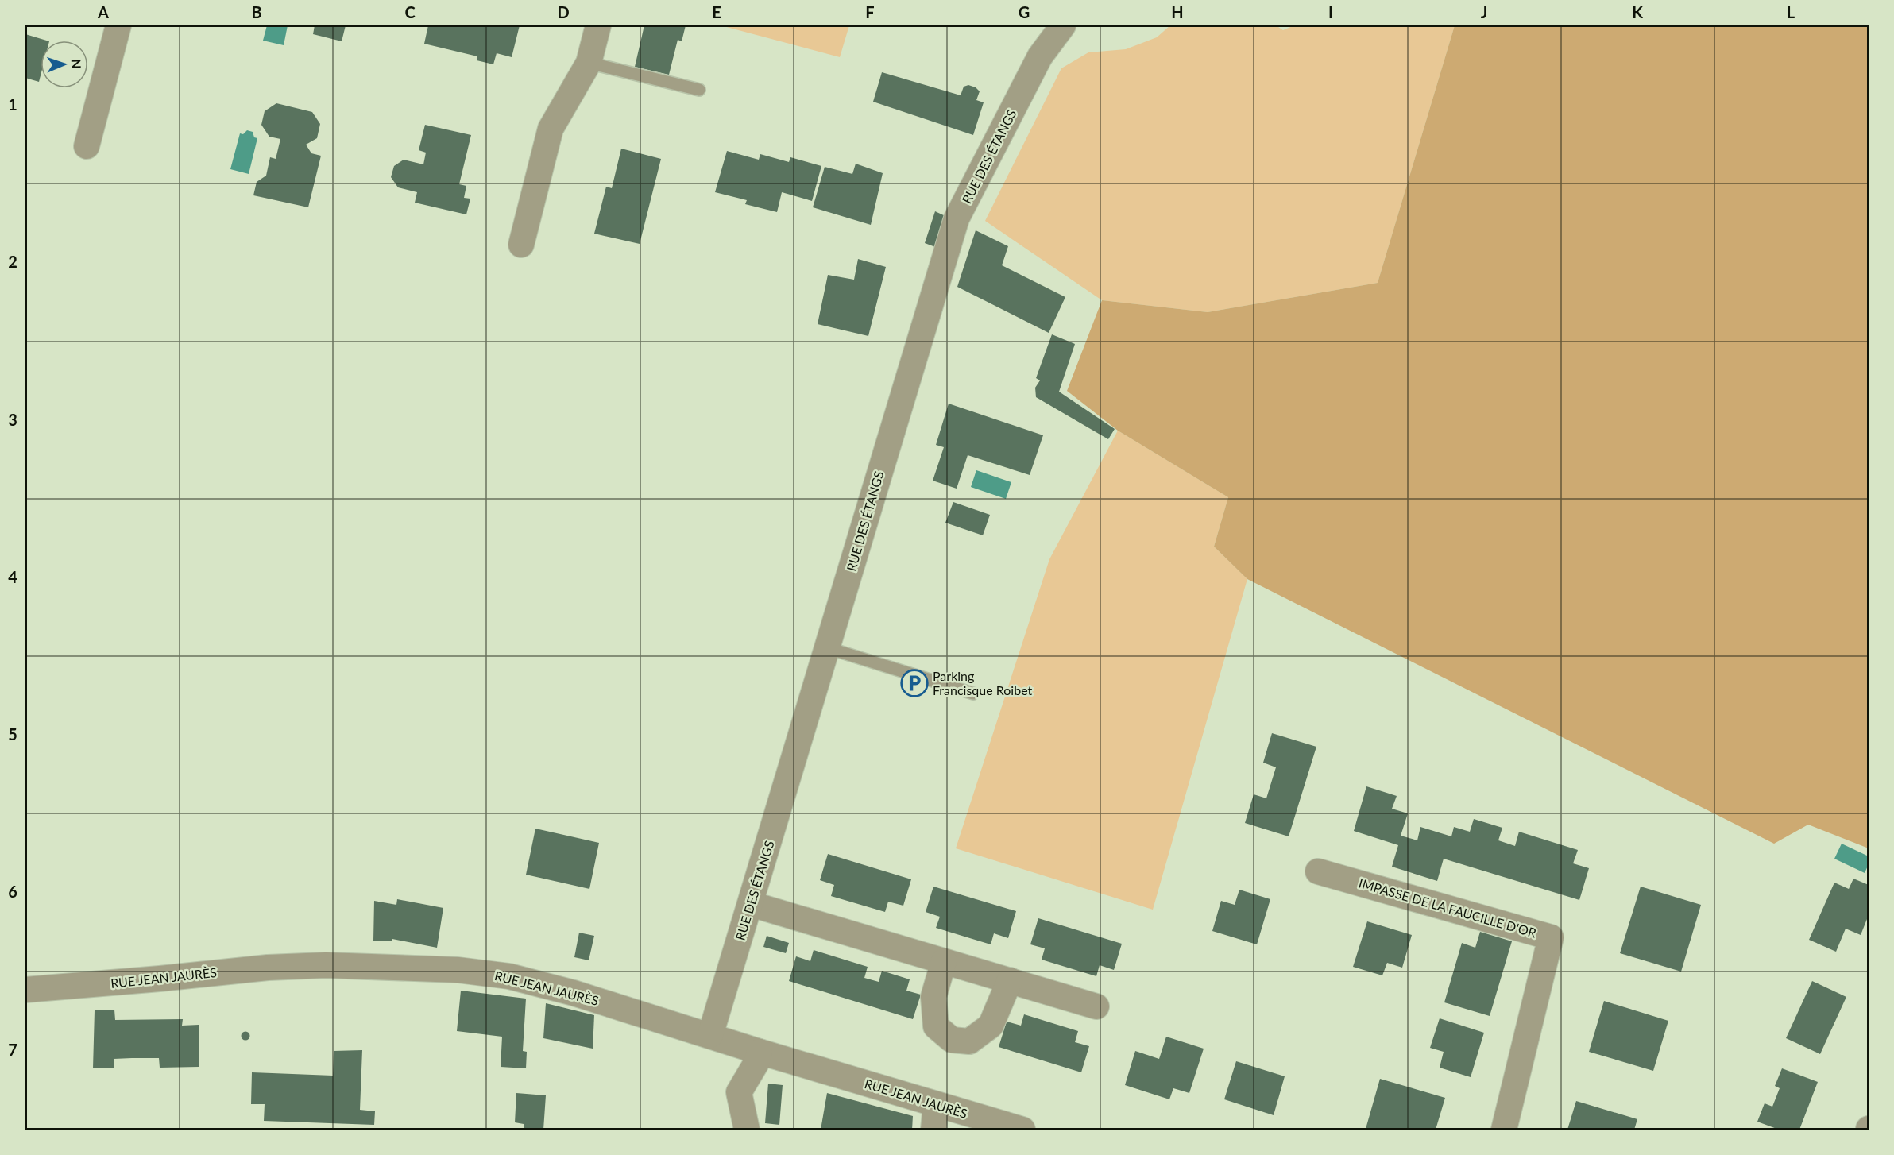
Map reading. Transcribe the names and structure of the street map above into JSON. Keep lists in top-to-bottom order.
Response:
{
  "streets": {
    "street": ["RUE DES ÉTANGS", "IMPASSE DE LA FAUCILLE D'OR", "RUE JEAN JAURÈS"]
  },
  "crossings": [
    ["RUE DES ÉTANGS", "RUE JEAN JAURÈS"]
  ],
  "places": {
    "parking": ["Parking Francisque Roibet"]
  },
  "north": "right",
  "grid": {
    "columns": [
      "A",
      "B",
      "C",
      "D",
      "E",
      "F",
      "G",
      "H",
      "I",
      "J",
      "K",
      "L"
    ],
    "rows": [
      "1",
      "2",
      "3",
      "4",
      "5",
      "6",
      "7"
    ]
  }
}
